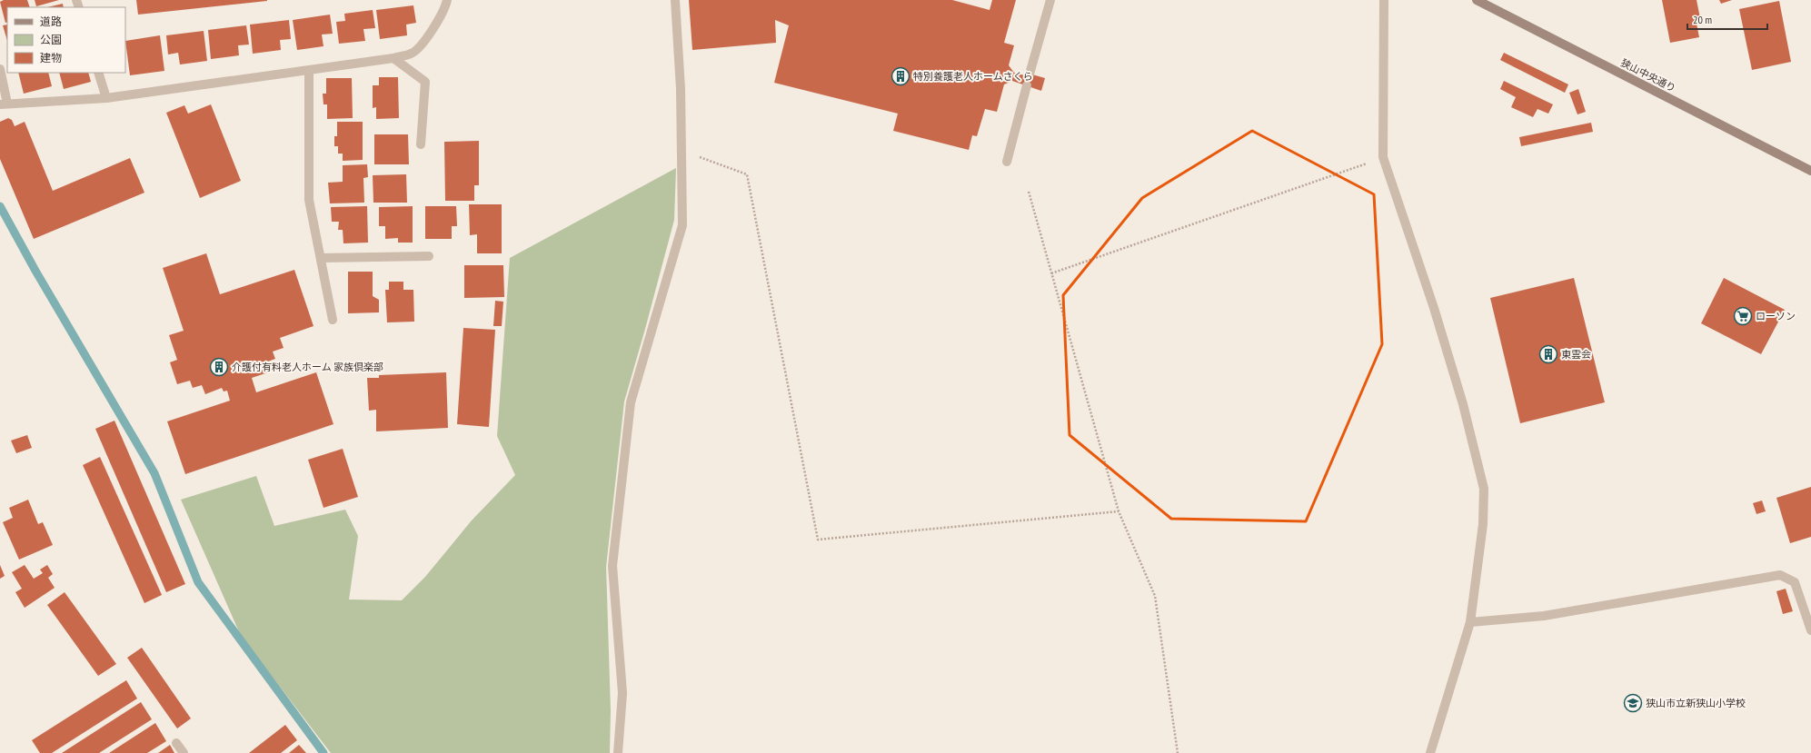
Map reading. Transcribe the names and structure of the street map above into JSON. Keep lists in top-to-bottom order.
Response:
{
  "streets": {
    "street": ["狭山中央通り"]
  },
  "places": {
    "building": ["特別養護老人ホームさくら", "東雲会", "介護付有料老人ホーム 家族倶楽部"],
    "supermarket": ["ローソン"],
    "school or university": ["狭山市立新狭山小学校"]
  },
  "legend": ["道路", "公園", "建物"],
  "scale_bar": "20 m"
}
